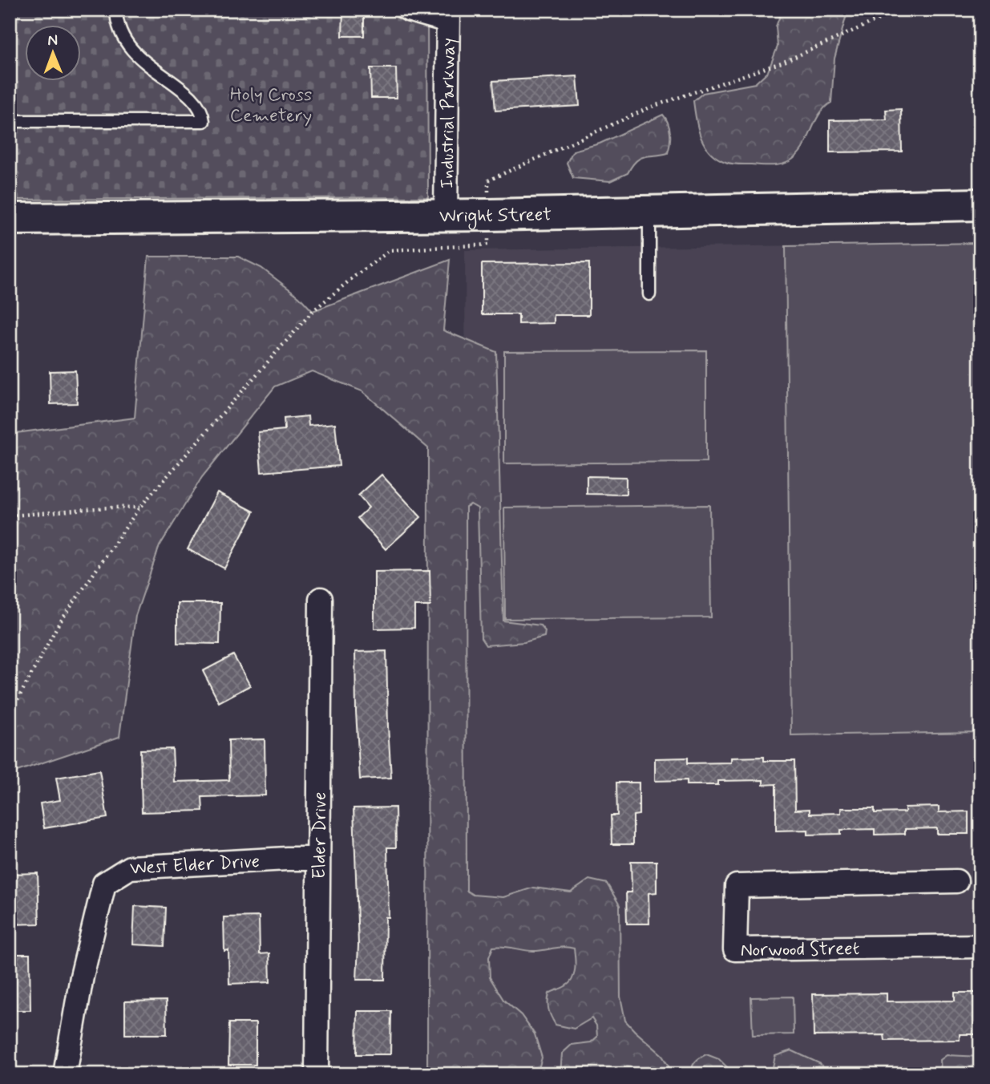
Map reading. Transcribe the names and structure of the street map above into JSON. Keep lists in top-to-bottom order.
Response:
{
  "streets": {
    "main road": ["Wright Street"],
    "street": [
      "Industrial Parkway",
      "Elder Drive",
      "West Elder Drive",
      "Norwood Street"
    ]
  },
  "crossings": [
    ["Industrial Parkway", "Wright Street"],
    ["Elder Drive", "West Elder Drive"]
  ],
  "parks": ["Holy Cross Cemetery"],
  "north": "top"
}
